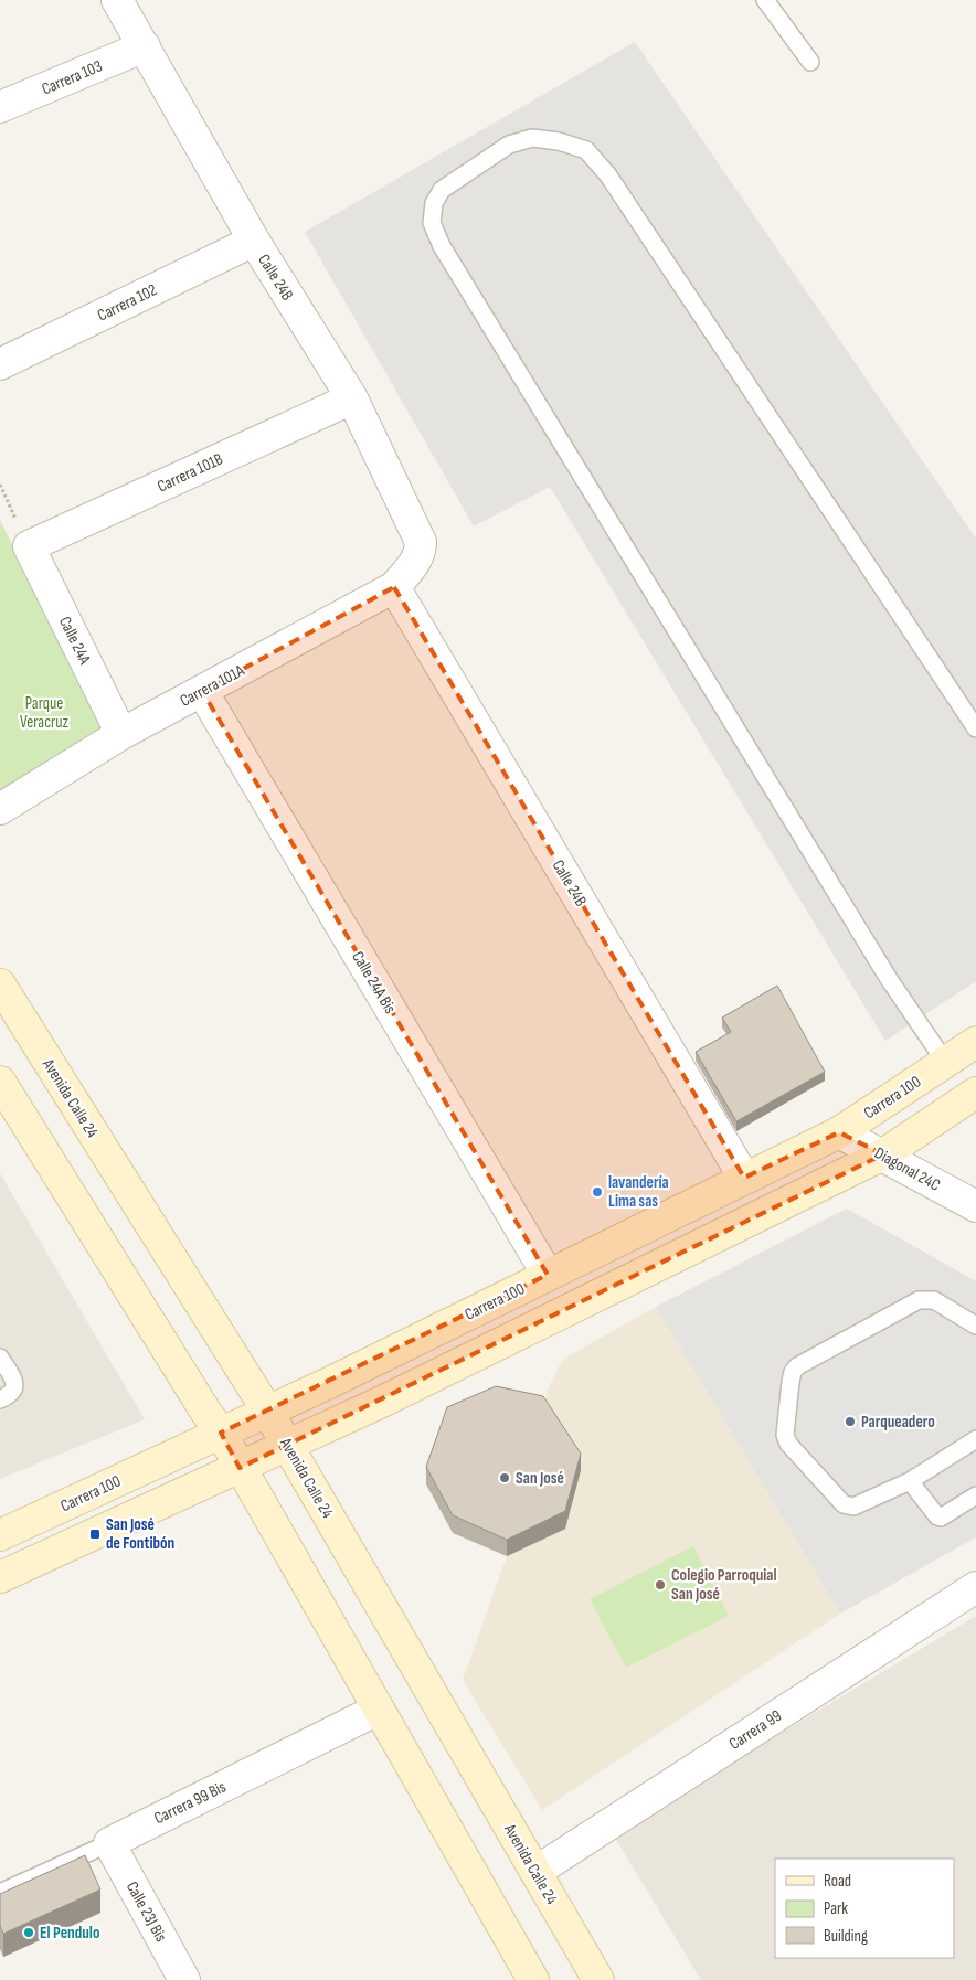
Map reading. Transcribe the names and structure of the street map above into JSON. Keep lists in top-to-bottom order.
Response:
{
  "streets": {
    "main road": ["Carrera 100", "Avenida Calle 24"],
    "street": [
      "Carrera 103",
      "Calle 24B",
      "Carrera 102",
      "Carrera 101B",
      "Calle 24A",
      "Carrera 101A",
      "Calle 24A Bis",
      "Diagonal 24C",
      "Carrera 99",
      "Carrera 99 Bis",
      "Calle 23J Bis"
    ]
  },
  "crossings": [
    ["Carrera 103", "Calle 24B"],
    ["Calle 24B", "Carrera 102"],
    ["Calle 24B", "Carrera 101B"],
    ["Calle 24B", "Carrera 101A"],
    ["Calle 24B", "Carrera 100"],
    ["Carrera 101B", "Calle 24A"],
    ["Calle 24A", "Carrera 101A"],
    ["Carrera 101A", "Calle 24A Bis"],
    ["Calle 24A Bis", "Carrera 100"],
    ["Carrera 100", "Avenida Calle 24"],
    ["Carrera 100", "Diagonal 24C"],
    ["Avenida Calle 24", "Carrera 99"],
    ["Carrera 99 Bis", "Calle 23J Bis"]
  ],
  "parks": ["Parque Veracruz"],
  "places": {
    "other": [
      "lavandería Lima sas",
      "Parqueadero",
      "San José",
      "Colegio Parroquial San José",
      "El Pendulo"
    ],
    "transit": ["San José de Fontibón"]
  },
  "legend": ["Road", "Park", "Building"]
}
